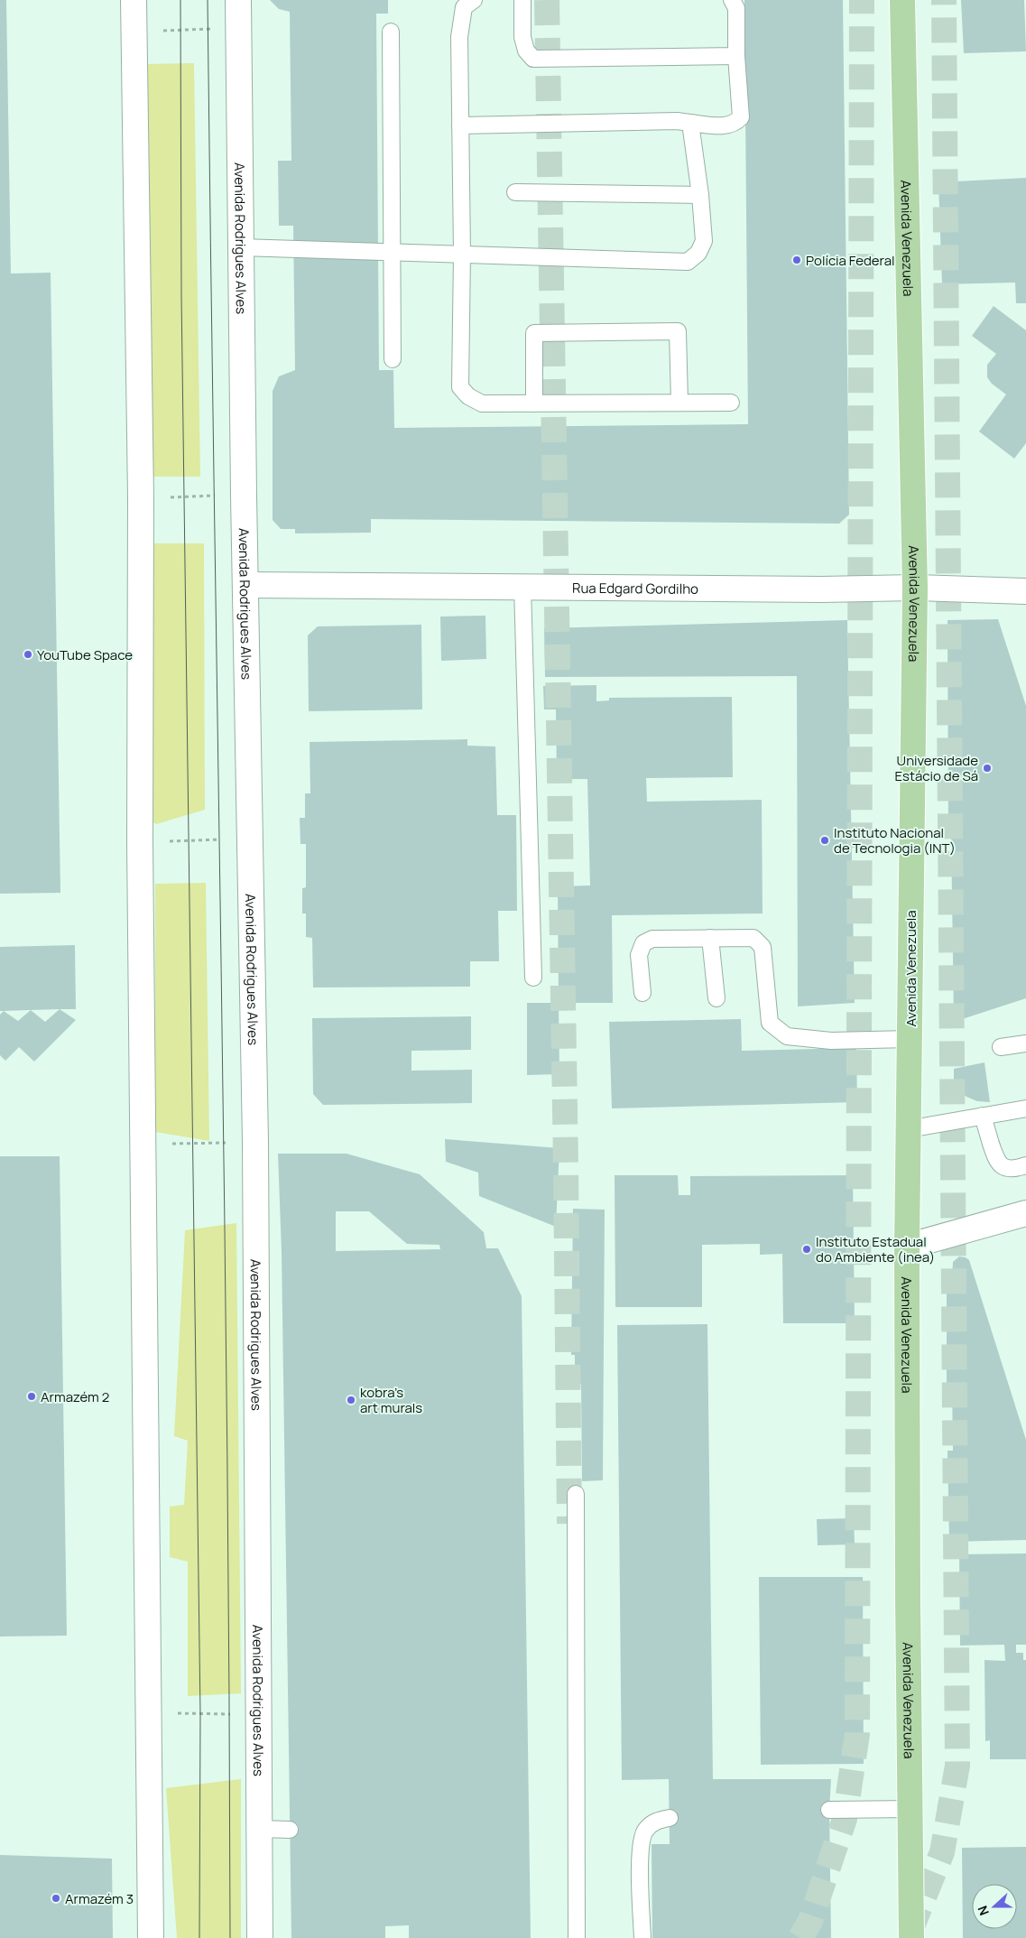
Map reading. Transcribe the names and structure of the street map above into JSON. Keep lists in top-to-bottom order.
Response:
{
  "streets": {
    "main road": ["Avenida Venezuela"],
    "street": ["Avenida Rodrigues Alves", "Rua Edgard Gordilho"]
  },
  "crossings": [
    ["Avenida Rodrigues Alves", "Rua Edgard Gordilho"],
    ["Avenida Venezuela", "Rua Edgard Gordilho"]
  ],
  "places": [
    "Polícia Federal",
    "YouTube Space",
    "Universidade Estácio de Sá",
    "Instituto Nacional de Tecnologia (INT)",
    "Instituto Estadual do Ambiente (inea)",
    "Armazém 2",
    "kobra’s art murals",
    "Armazém 3"
  ],
  "north": "left"
}
